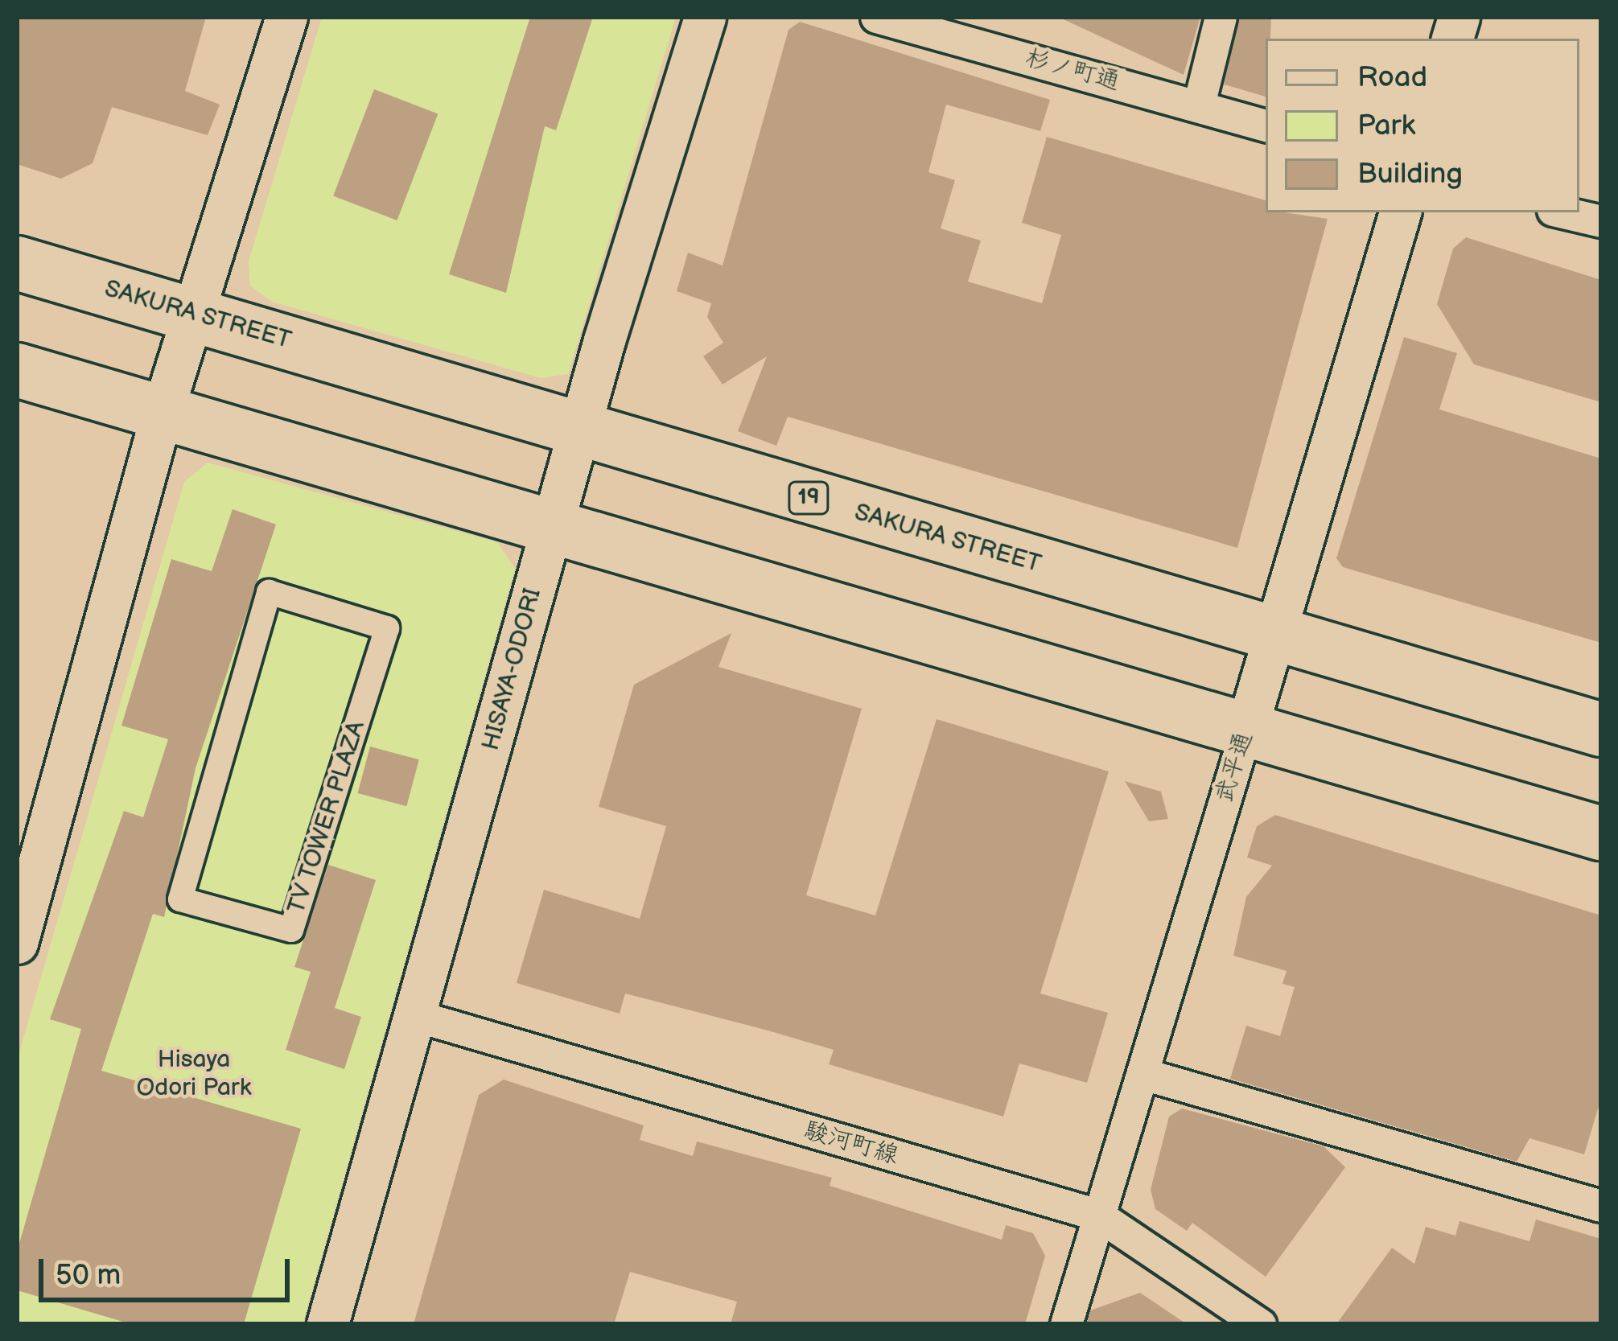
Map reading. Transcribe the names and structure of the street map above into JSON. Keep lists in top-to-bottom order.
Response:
{
  "streets": {
    "highway": ["SAKURA STREET", "19"],
    "street": [
      "杉ノ町通",
      "HISAYA-ODORI",
      "武平通",
      "TV TOWER PLAZA",
      "駿河町線"
    ]
  },
  "crossings": [
    ["SAKURA STREET", "HISAYA-ODORI"],
    ["SAKURA STREET", "武平通"],
    ["HISAYA-ODORI", "駿河町線"],
    ["武平通", "駿河町線"]
  ],
  "parks": ["Hisaya Odori Park"],
  "legend": ["Road", "Park", "Building"],
  "scale_bar": "50 m"
}
